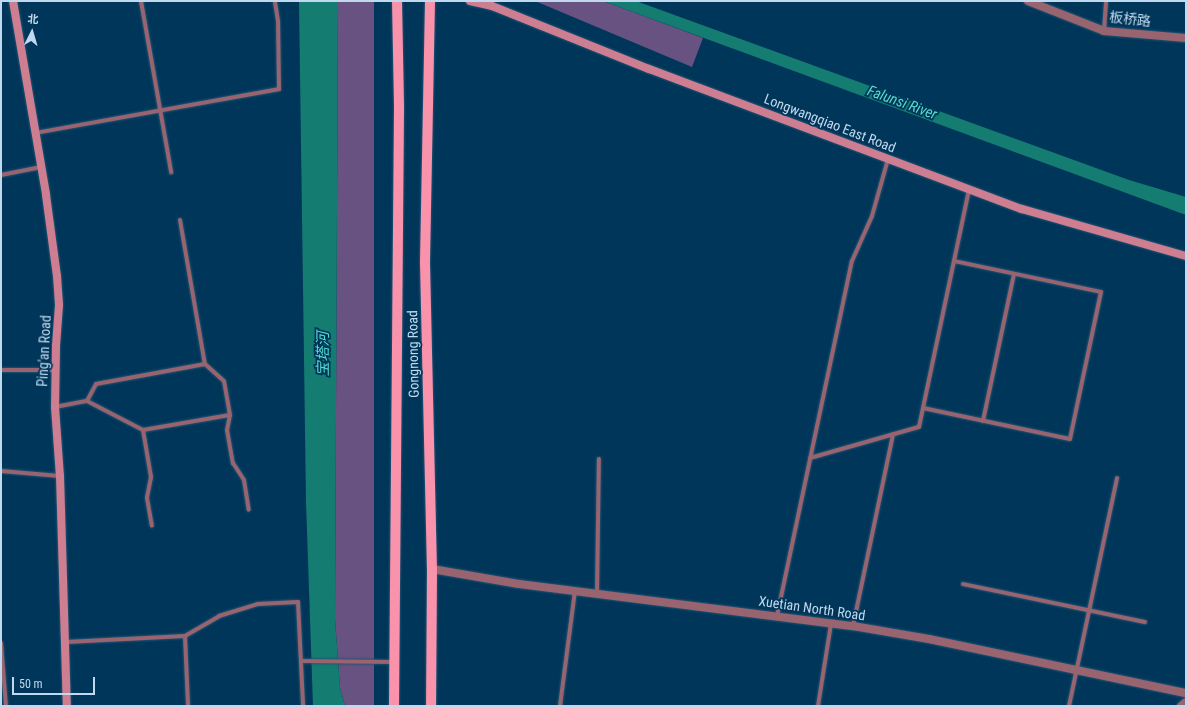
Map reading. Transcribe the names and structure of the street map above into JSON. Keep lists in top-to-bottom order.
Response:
{
  "streets": {
    "main road": ["Gongnong Road"],
    "street": [
      "板桥路",
      "Longwangqiao East Road",
      "Ping'an Road",
      "Xuetian North Road"
    ]
  },
  "crossings": [
    ["Gongnong Road", "Xuetian North Road"]
  ],
  "water": ["Falunsi River", "宝塔河"],
  "scale_bar": "50 m",
  "north": "top"
}
